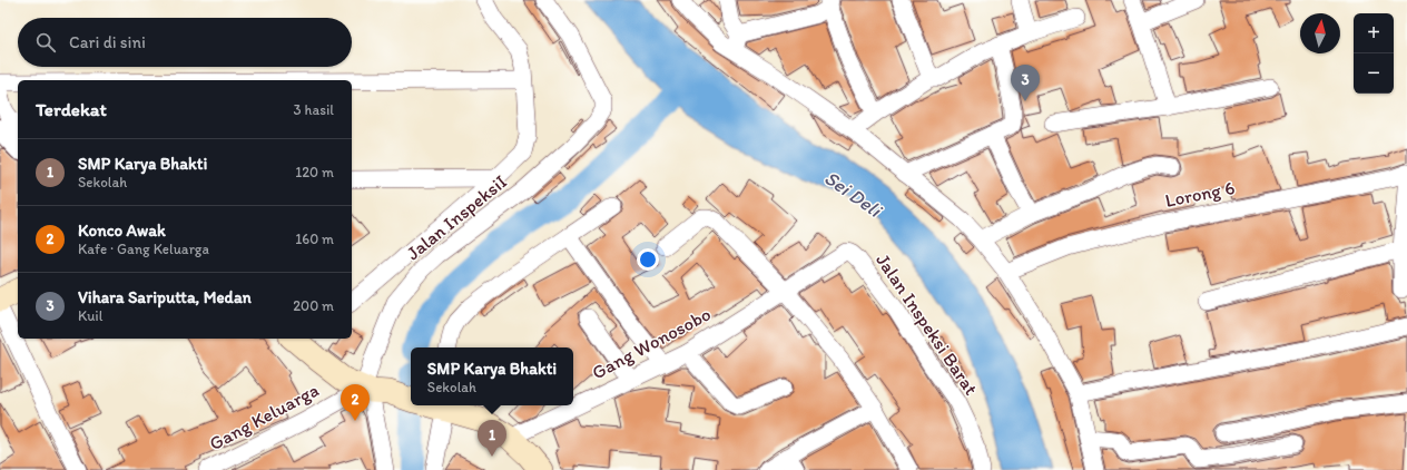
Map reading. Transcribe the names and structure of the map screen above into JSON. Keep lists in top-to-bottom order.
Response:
{
  "streets": {
    "street": [
      "Lorong 6",
      "Jalan InspeksiI",
      "Jalan Inspeksi Barat",
      "Gang Wonosobo",
      "Gang Keluarga"
    ]
  },
  "crossings": [
    ["Jalan InspeksiI", "Gang Keluarga"],
    ["Jalan Inspeksi Barat", "Gang Wonosobo"]
  ],
  "water": ["Sei Deli"],
  "north": "top",
  "page": {
    "map_buttons": ["+", "−"],
    "search": "Cari di sini",
    "pins": ["3", "2", "1"],
    "heading": ["Terdekat", "3 hasil"],
    "list": [
      {
        "mark": "1",
        "name": "SMP Karya Bhakti",
        "note": "Sekolah",
        "value": "120 m"
      },
      {
        "mark": "2",
        "name": "Konco Awak",
        "note": "Kafe · Gang Keluarga",
        "value": "160 m"
      },
      {
        "mark": "3",
        "name": "Vihara Sariputta, Medan",
        "note": "Kuil",
        "value": "200 m"
      }
    ],
    "popup": ["SMP Karya Bhakti", "Sekolah"]
  }
}
